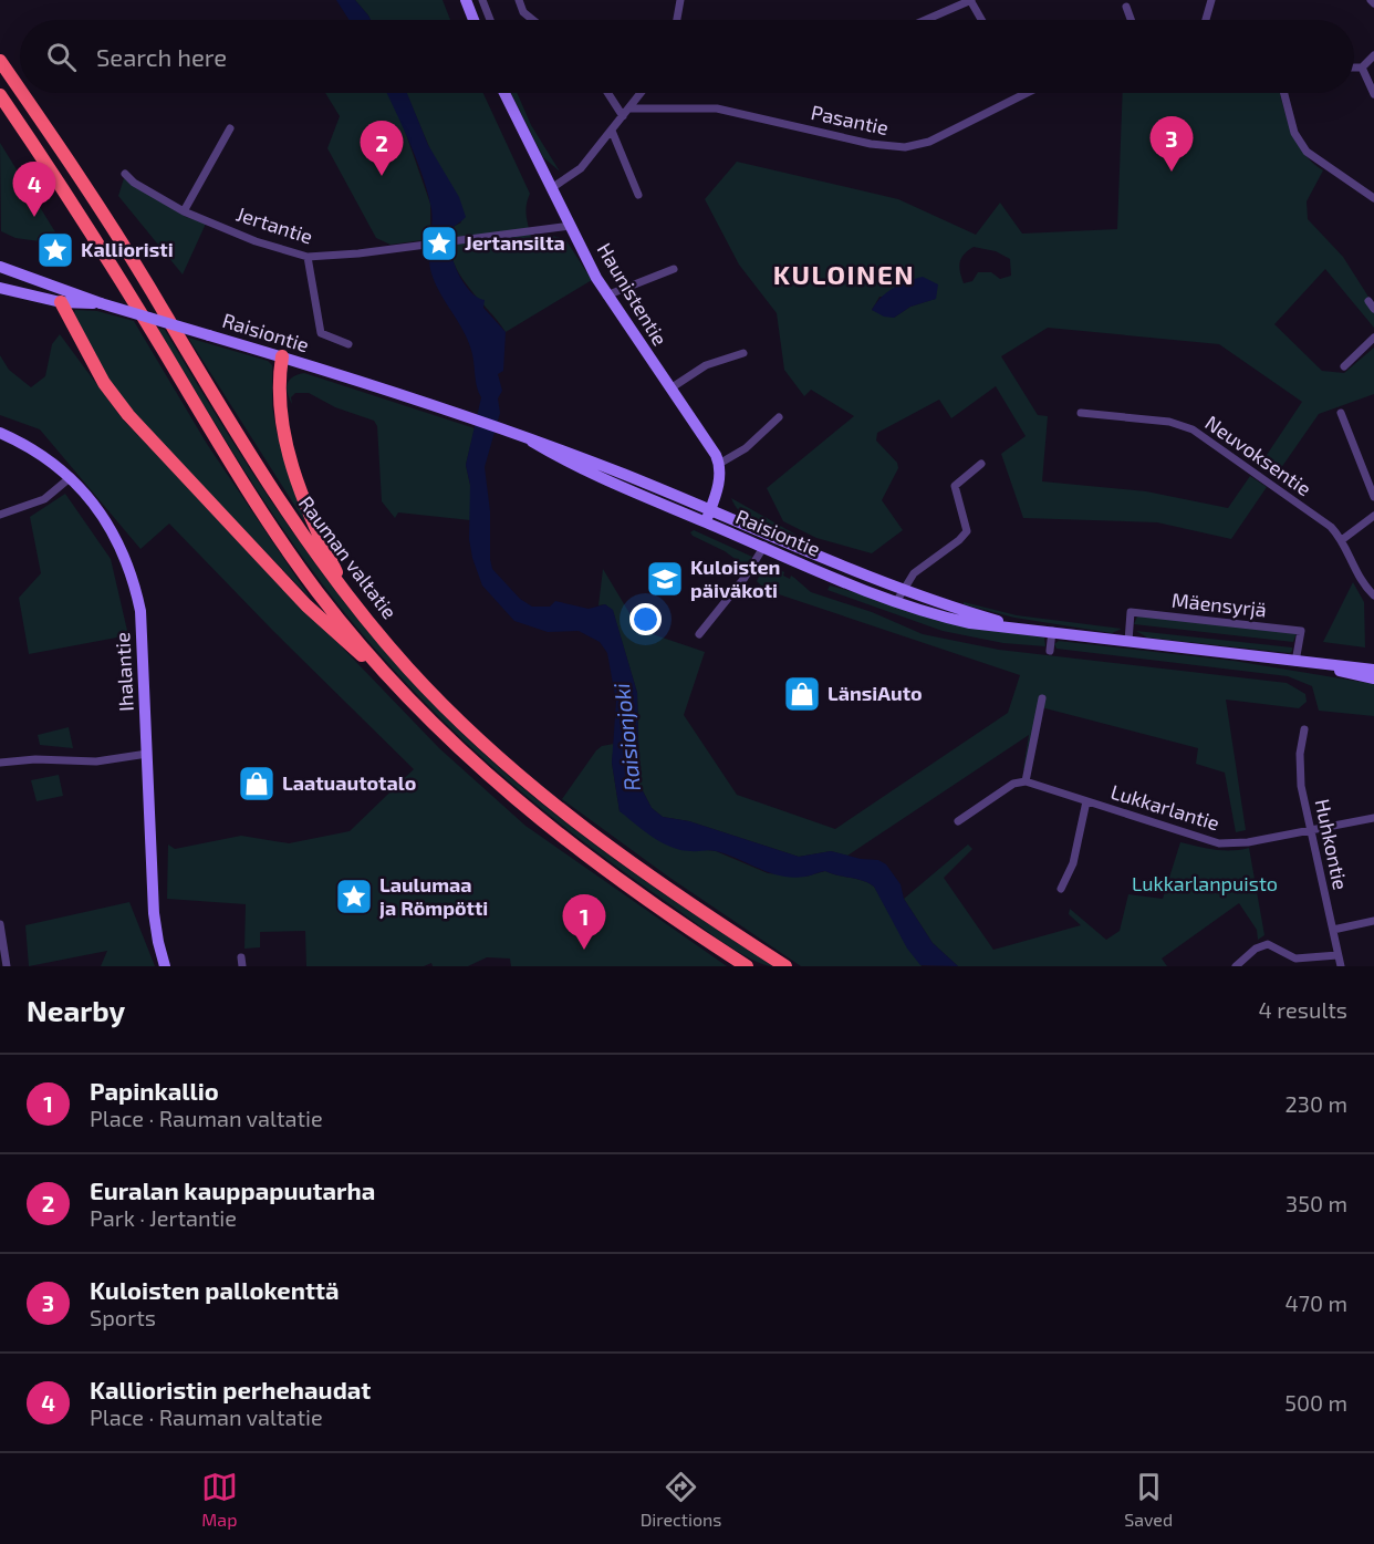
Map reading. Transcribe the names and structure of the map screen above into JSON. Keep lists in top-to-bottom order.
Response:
{
  "streets": {
    "highway": ["Rauman valtatie"],
    "main road": ["Haunistentie", "Raisiontie", "Ihalantie"],
    "street": [
      "Pasantie",
      "Jertantie",
      "Neuvoksentie",
      "Mäensyrjä",
      "Lukkarlantie",
      "Huhkontie"
    ]
  },
  "crossings": [
    ["Jertantie", "Haunistentie"],
    ["Raisiontie", "Mäensyrjä"],
    ["Lukkarlantie", "Huhkontie"]
  ],
  "districts": ["KULOINEN"],
  "water": ["Raisionjoki"],
  "parks": ["Lukkarlanpuisto"],
  "places": {
    "place": ["Jertansilta", "Kallioristi", "Laulumaa ja Römpötti"],
    "school or university": ["Kuloisten päiväkoti"],
    "shop": ["LänsiAuto", "Laatuautotalo"]
  },
  "page": {
    "search": "Search here",
    "pins": [
      "3",
      "2",
      "4",
      "1"
    ],
    "heading": ["Nearby", "4 results"],
    "list": [
      {
        "mark": "1",
        "name": "Papinkallio",
        "note": "Place · Rauman valtatie",
        "value": "230 m"
      },
      {
        "mark": "2",
        "name": "Euralan kauppapuutarha",
        "note": "Park · Jertantie",
        "value": "350 m"
      },
      {
        "mark": "3",
        "name": "Kuloisten pallokenttä",
        "note": "Sports",
        "value": "470 m"
      },
      {
        "mark": "4",
        "name": "Kallioristin perhehaudat",
        "note": "Place · Rauman valtatie",
        "value": "500 m"
      }
    ],
    "nav": ["Map", "Directions", "Saved"]
  }
}
